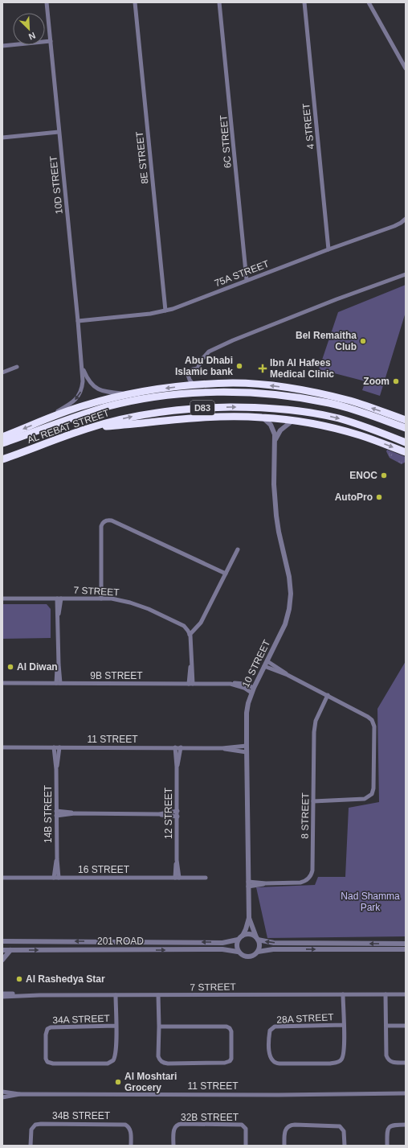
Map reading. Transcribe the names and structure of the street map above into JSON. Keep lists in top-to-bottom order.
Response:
{
  "streets": {
    "highway": ["D83", "AL REBAT STREET"],
    "street": [
      "4 STREET",
      "6C STREET",
      "8E STREET",
      "10D STREET",
      "75A STREET",
      "7 STREET",
      "10 STREET",
      "9B STREET",
      "11 STREET",
      "12 STREET",
      "14B STREET",
      "8 STREET",
      "16 STREET",
      "201 ROAD",
      "28A STREET",
      "34A STREET",
      "34B STREET",
      "32B STREET"
    ]
  },
  "crossings": [
    ["4 STREET", "75A STREET"],
    ["6C STREET", "75A STREET"],
    ["8E STREET", "75A STREET"],
    ["10D STREET", "75A STREET"],
    ["7 STREET", "28A STREET"],
    ["7 STREET", "34A STREET"],
    ["10 STREET", "9B STREET"],
    ["10 STREET", "11 STREET"],
    ["10 STREET", "8 STREET"],
    ["10 STREET", "201 ROAD"],
    ["11 STREET", "12 STREET"],
    ["11 STREET", "14B STREET"],
    ["12 STREET", "16 STREET"],
    ["14B STREET", "16 STREET"]
  ],
  "parks": ["Nad Shamma Park"],
  "places": {
    "other": [
      "Bel Remaitha Club",
      "Abu Dhabi Islamic bank",
      "Zoom",
      "ENOC",
      "AutoPro",
      "Al Diwan",
      "Al Rashedya Star",
      "Al Moshtari Grocery"
    ],
    "health": ["Ibn Al Hafees Medical Clinic"]
  },
  "north": "bottom right"
}
